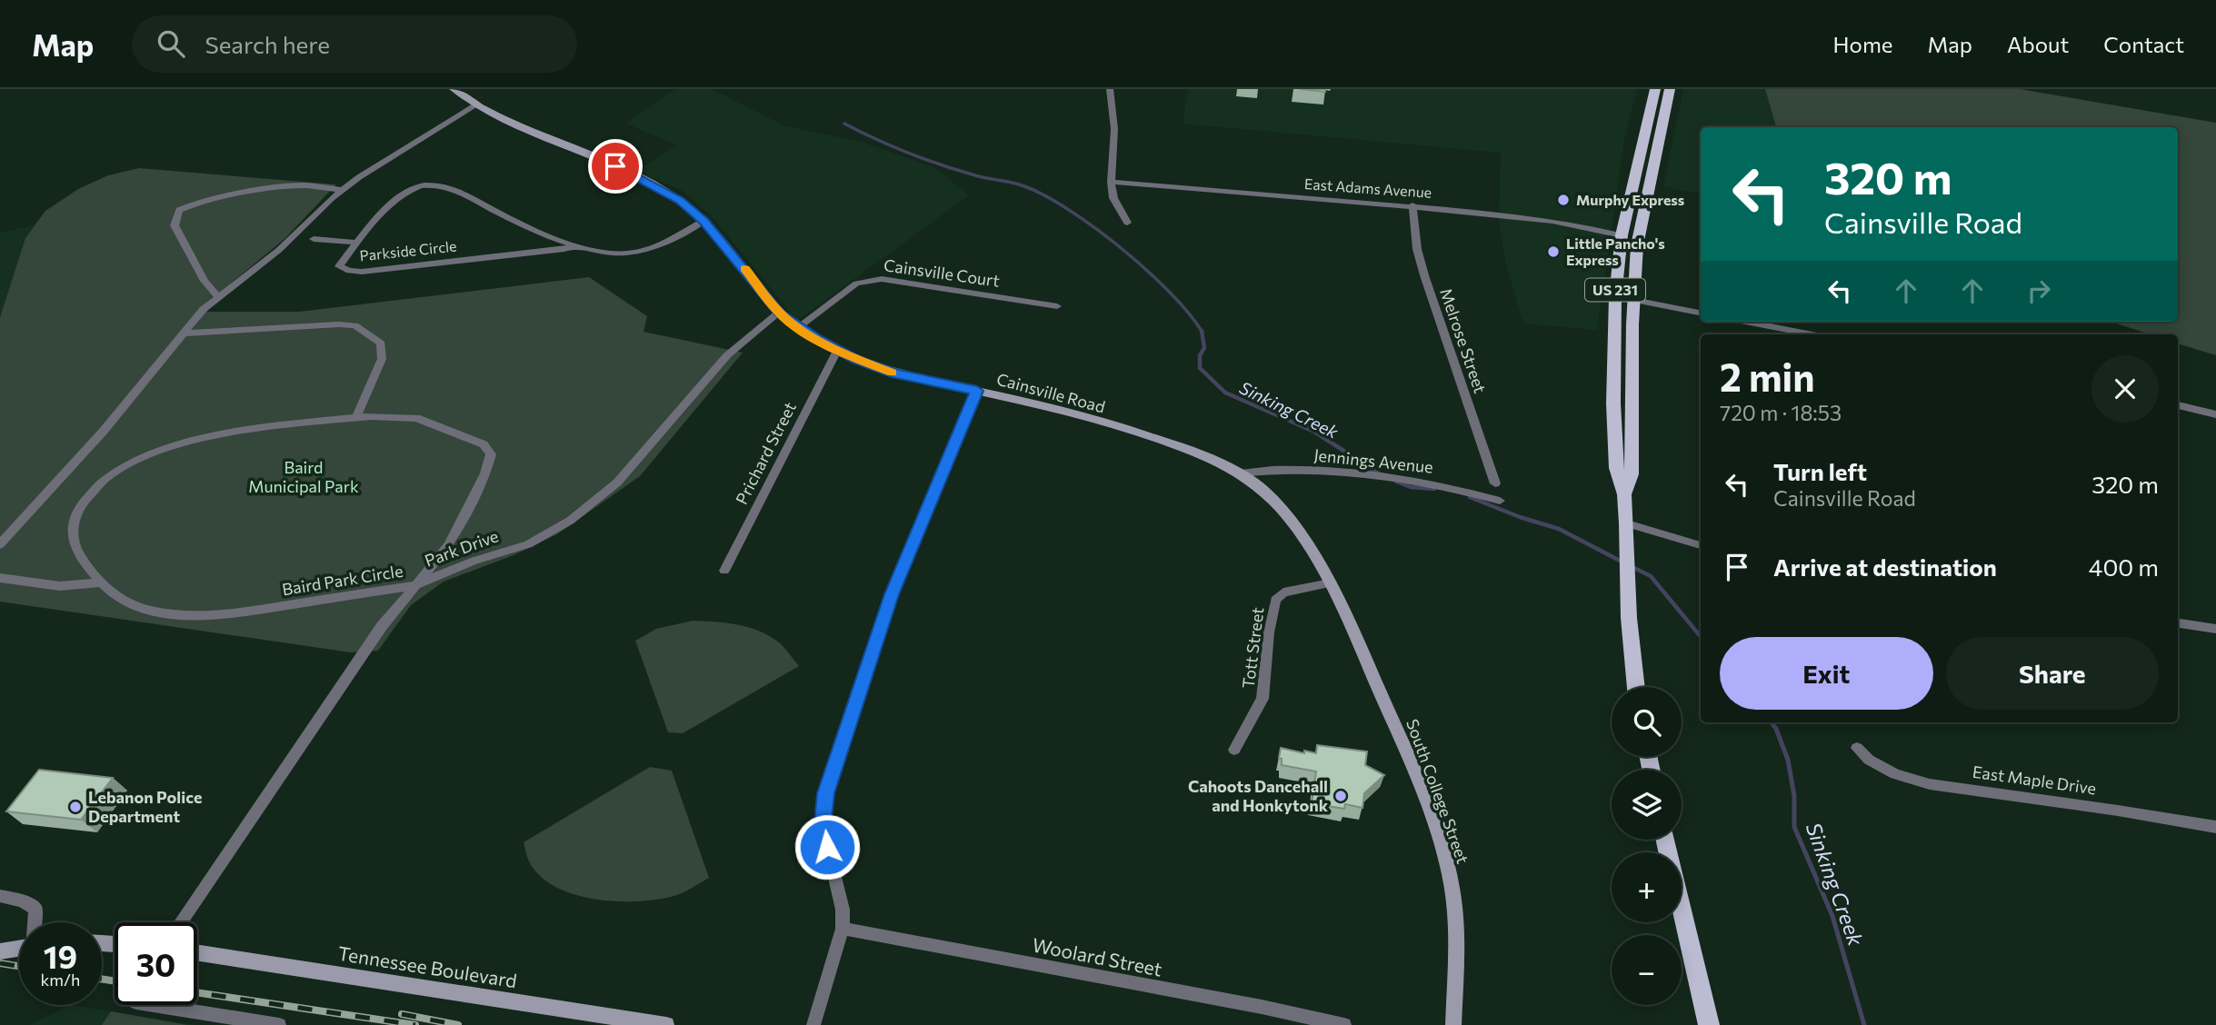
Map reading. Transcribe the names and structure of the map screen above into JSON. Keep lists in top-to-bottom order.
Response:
{
  "streets": {
    "main road": [
      "US 231",
      "Cainsville Road",
      "South College Street",
      "Tennessee Boulevard"
    ],
    "street": [
      "East Adams Avenue",
      "Parkside Circle",
      "Cainsville Court",
      "Melrose Street",
      "Prichard Street",
      "Jennings Avenue",
      "Park Drive",
      "Baird Park Circle",
      "Tott Street",
      "East Maple Drive",
      "Woolard Street"
    ]
  },
  "crossings": [
    ["East Adams Avenue", "US 231"],
    ["East Adams Avenue", "Melrose Street"],
    ["Parkside Circle", "Cainsville Road"],
    ["Cainsville Court", "Cainsville Road"],
    ["Cainsville Road", "Prichard Street"],
    ["Cainsville Road", "Jennings Avenue"],
    ["Cainsville Road", "Park Drive"],
    ["Cainsville Road", "Tott Street"],
    ["Cainsville Road", "South College Street"],
    ["Park Drive", "Baird Park Circle"],
    ["Tott Street", "South College Street"]
  ],
  "water": ["Sinking Creek"],
  "parks": ["Baird Municipal Park"],
  "places": [
    "Murphy Express",
    "Little Pancho's Express",
    "Cahoots Dancehall and Honkytonk",
    "Lebanon Police Department"
  ],
  "page": {
    "header": "Map",
    "search": "Search here",
    "nav": [
      "Home",
      "Map",
      "About",
      "Contact"
    ],
    "turn": ["320 m", "Cainsville Road"],
    "heading": ["2 min", "720 m · 18:53"],
    "list": [
      {
        "name": "Turn left",
        "note": "Cainsville Road",
        "value": "320 m"
      },
      {
        "name": "Arrive at destination",
        "value": "400 m"
      }
    ],
    "buttons": ["Exit", "Share"],
    "map_buttons": ["+", "−"],
    "speed": "19 km/h",
    "limit": "30"
  }
}
